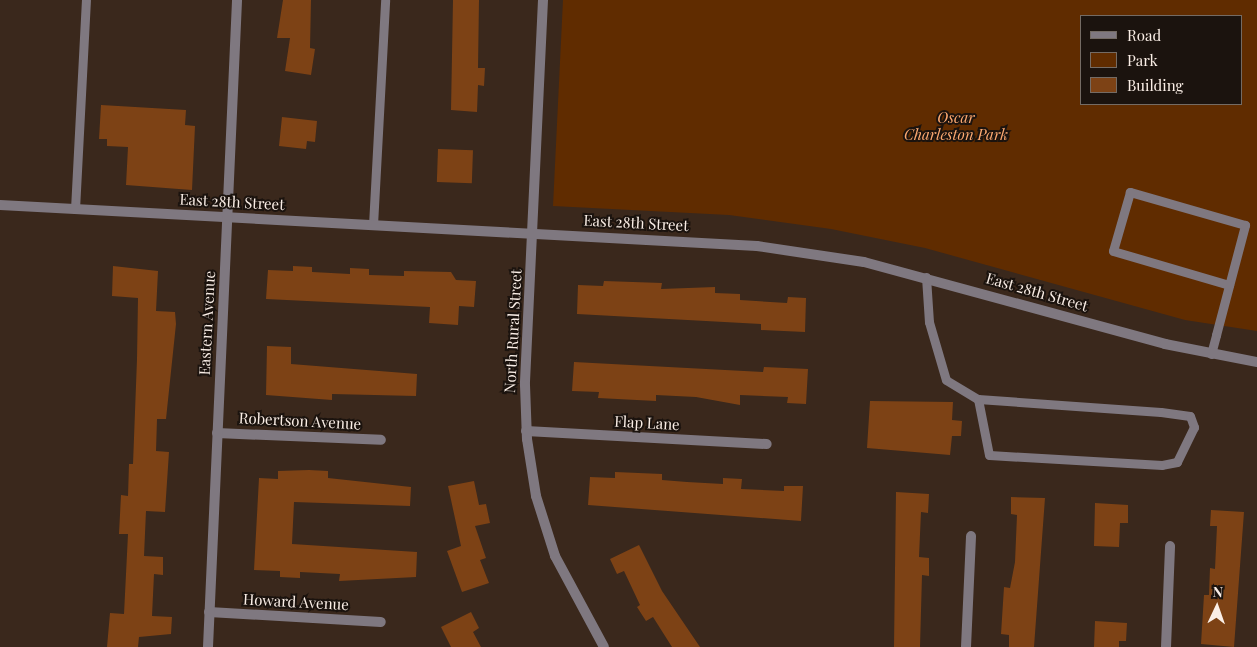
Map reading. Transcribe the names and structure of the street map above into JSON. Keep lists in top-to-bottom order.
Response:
{
  "streets": {
    "street": [
      "East 28th Street",
      "Eastern Avenue",
      "North Rural Street",
      "Robertson Avenue",
      "Flap Lane",
      "Howard Avenue"
    ]
  },
  "crossings": [
    ["East 28th Street", "Eastern Avenue"],
    ["East 28th Street", "North Rural Street"],
    ["Eastern Avenue", "Robertson Avenue"],
    ["Eastern Avenue", "Howard Avenue"],
    ["North Rural Street", "Flap Lane"]
  ],
  "parks": ["Oscar Charleston Park"],
  "legend": ["Road", "Park", "Building"],
  "north": "top"
}
